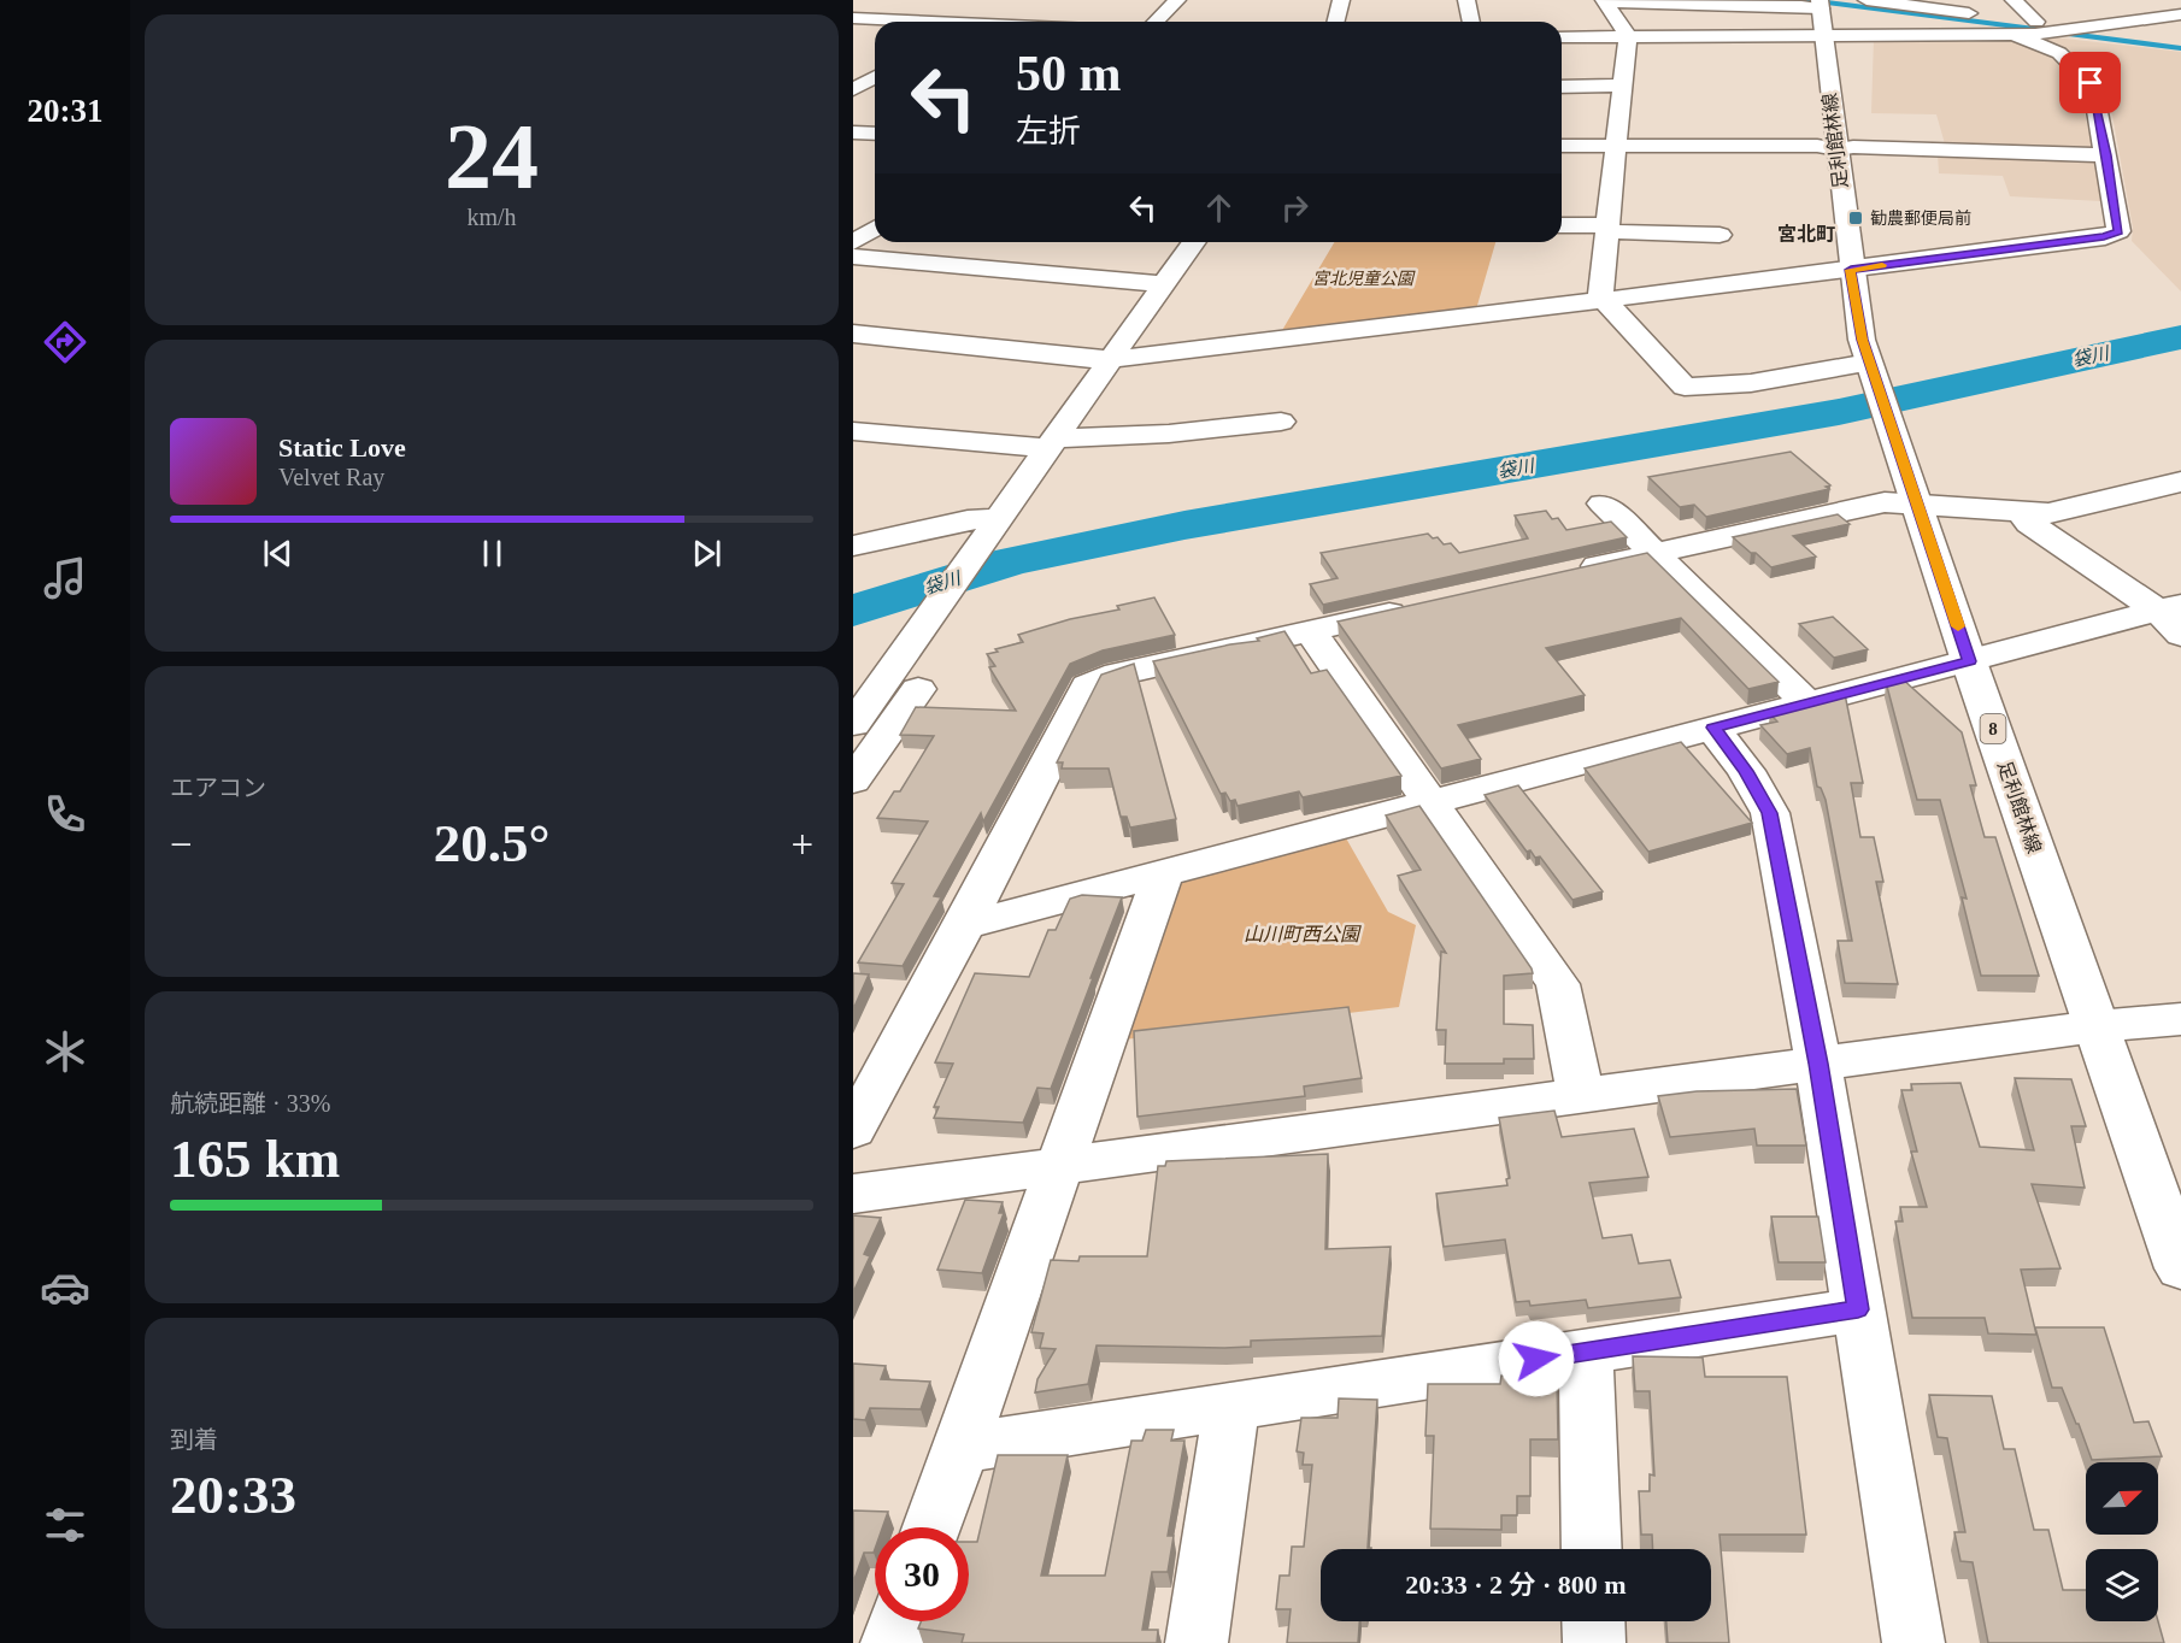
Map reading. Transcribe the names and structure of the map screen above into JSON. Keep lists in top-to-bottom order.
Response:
{
  "streets": {
    "street": ["足利館林線", "8"]
  },
  "districts": ["宮北町"],
  "water": ["袋川"],
  "parks": ["宮北児童公園", "山川町西公園"],
  "places": {
    "transit": ["勧農郵便局前"]
  },
  "north": "top right",
  "page": {
    "tabs": "20:31",
    "tile": [
      ["24", "km/h"],
      "エアコン",
      ["航続距離 · 33%", "165 km"],
      ["到着", "20:33"]
    ],
    "turn": ["50 m", "左折"],
    "song": ["Static Love", "Velvet Ray"],
    "heat": ["−", "20.5°", "+"],
    "limit": "30",
    "trip": "20:33 · 2 分 · 800 m"
  }
}
